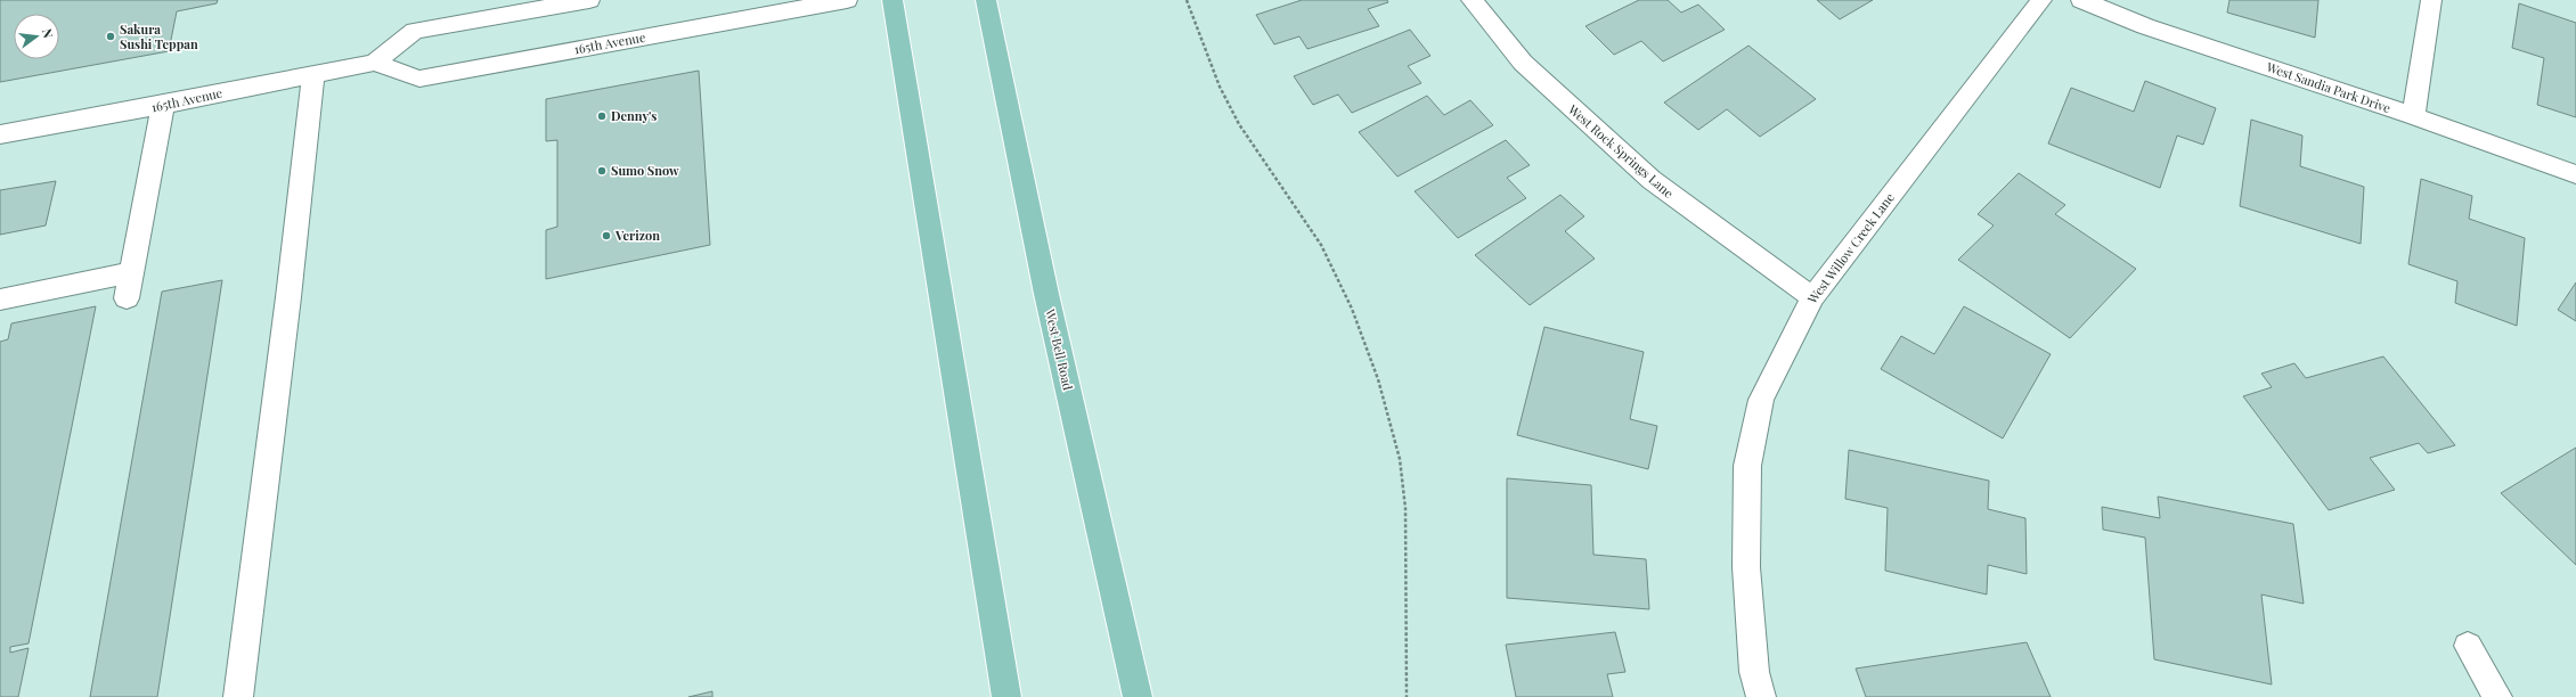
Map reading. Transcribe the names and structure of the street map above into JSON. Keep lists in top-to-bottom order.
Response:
{
  "streets": {
    "main road": ["West Bell Road"],
    "street": [
      "165th Avenue",
      "West Sandia Park Drive",
      "West Rock Springs Lane",
      "West Willow Creek Lane"
    ]
  },
  "crossings": [
    ["West Rock Springs Lane", "West Willow Creek Lane"]
  ],
  "places": [
    "Sakura Sushi Teppan",
    "Denny's",
    "Sumo Snow",
    "Verizon"
  ],
  "north": "right"
}
